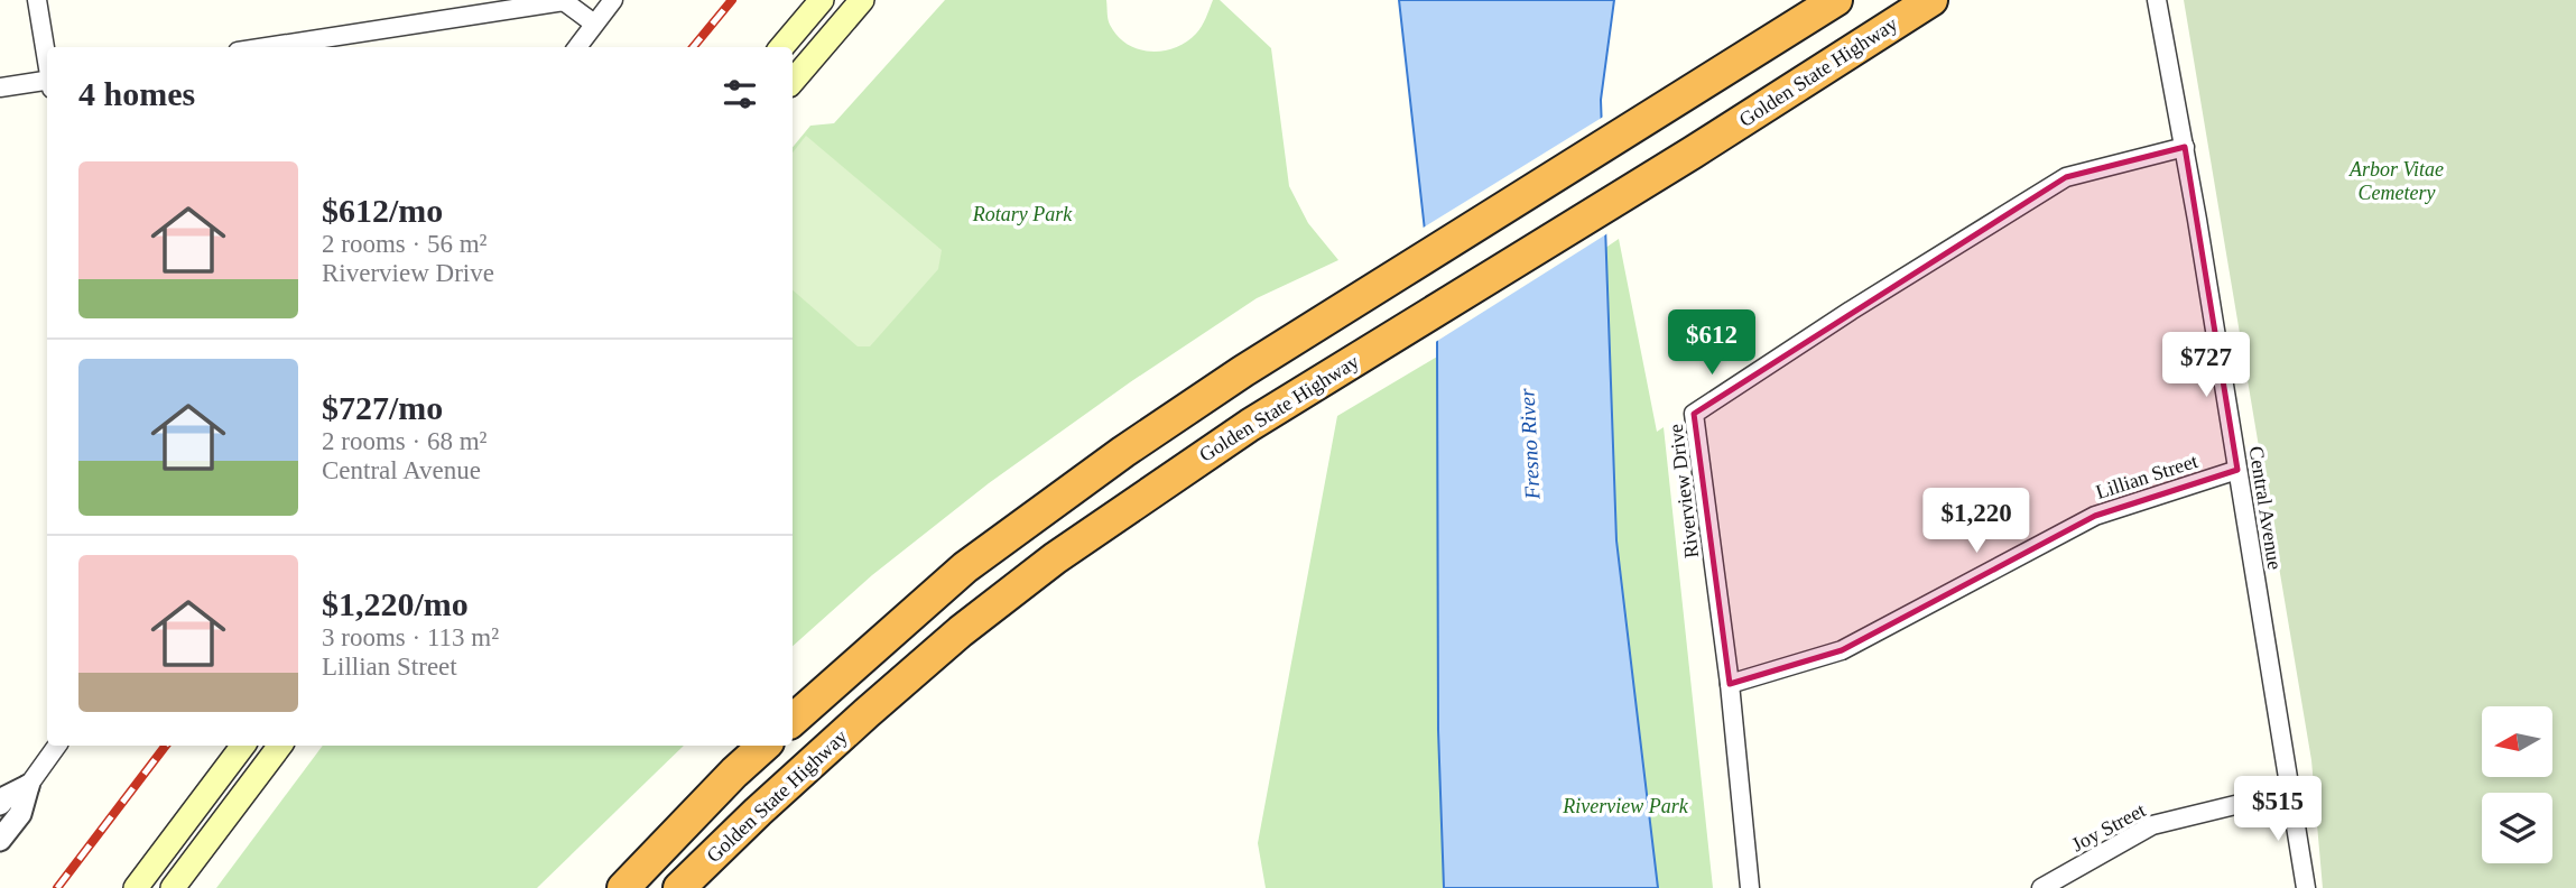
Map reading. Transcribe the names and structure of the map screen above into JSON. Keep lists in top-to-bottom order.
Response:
{
  "streets": {
    "highway": ["Golden State Highway"],
    "street": [
      "Lillian Street",
      "Riverview Drive",
      "Central Avenue",
      "Joy Street"
    ]
  },
  "crossings": [
    ["Lillian Street", "Riverview Drive"],
    ["Lillian Street", "Central Avenue"],
    ["Riverview Drive", "Central Avenue"],
    ["Central Avenue", "Joy Street"]
  ],
  "water": ["Fresno River"],
  "parks": ["Arbor Vitae Cemetery", "Rotary Park", "Riverview Park"],
  "north": "left",
  "page": {
    "heading": "4 homes",
    "list": [
      {
        "name": "$612/mo",
        "note": "2 rooms · 56 m² · Riverview Drive"
      },
      {
        "name": "$727/mo",
        "note": "2 rooms · 68 m² · Central Avenue"
      },
      {
        "name": "$1,220/mo",
        "note": "3 rooms · 113 m² · Lillian Street"
      }
    ],
    "price": [
      "$612",
      "$727",
      "$1,220",
      "$515"
    ]
  }
}
